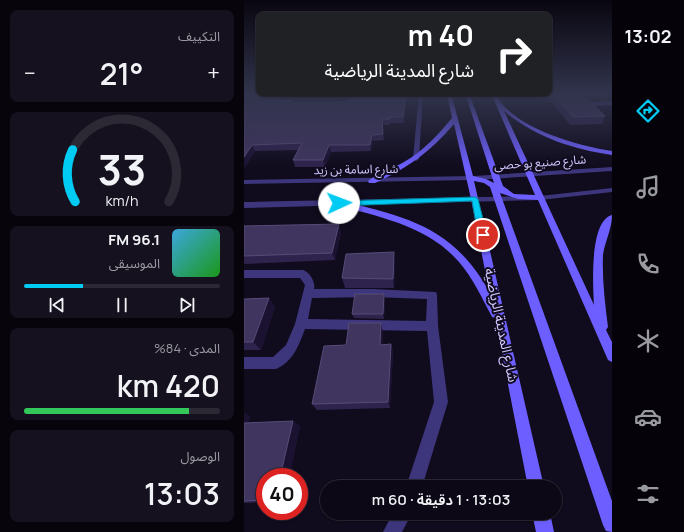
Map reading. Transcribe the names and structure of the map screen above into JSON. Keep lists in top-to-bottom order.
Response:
{
  "streets": {
    "main road": ["شارع المدينة الرياضية"],
    "street": ["شارع صنيع بو حصى", "شارع اسامة بن زيد"]
  },
  "crossings": [
    ["شارع صنيع بو حصى", "شارع اسامة بن زيد"],
    ["شارع صنيع بو حصى", "شارع المدينة الرياضية"],
    ["شارع اسامة بن زيد", "شارع المدينة الرياضية"]
  ],
  "page": {
    "tabs": "13:02",
    "tile": [
      "التكييف",
      ["المدى · 84%", "420 km"],
      ["الوصول", "13:03"]
    ],
    "turn": ["40 m", "شارع المدينة الرياضية"],
    "heat": ["−", "21°", "+"],
    "song": ["96.1 FM", "الموسيقى"],
    "limit": "40",
    "trip": "13:03 · 1 دقيقة · 60 m",
    "gauge": ["33", "km/h"]
  }
}
